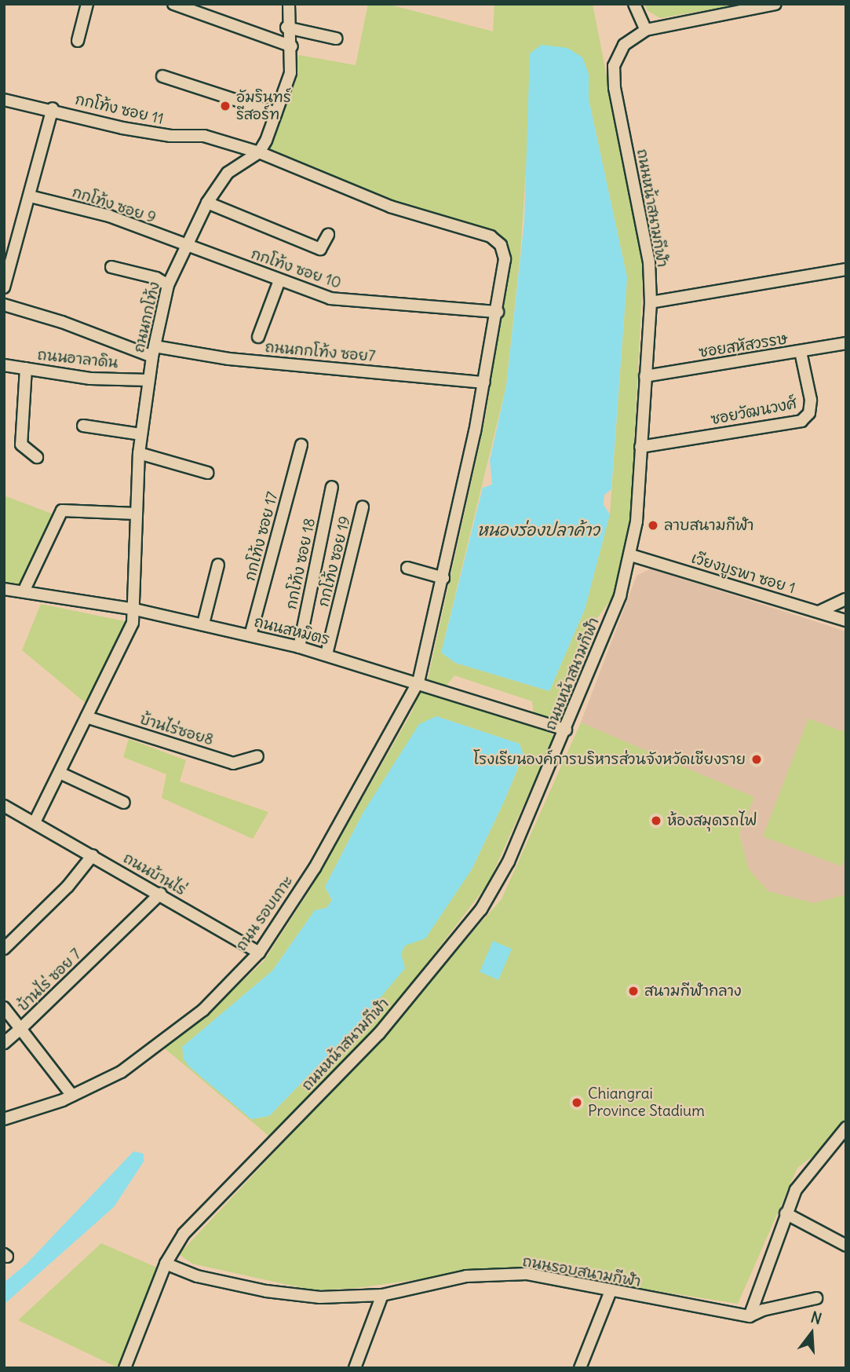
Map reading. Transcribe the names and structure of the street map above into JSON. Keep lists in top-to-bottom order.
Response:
{
  "streets": {
    "street": [
      "กกโท้ง ซอย 11",
      "กกโท้ง ซอย 9",
      "ถนนหน้าสนามกีฬา",
      "กกโท้ง ซอย 10",
      "ถนนกกโท้ง",
      "ซอยสหัสวรรษ",
      "ถนนกกโท้ง ซอย7",
      "ถนนอาลาดิน",
      "ซอยวัฒนวงศ์",
      "กกโท้ง ซอย 17",
      "กกโท้ง ซอย 19",
      "กกโท้ง ซอย 18",
      "เวียงบูรพา ซอย 1",
      "ถนนสหมิตร",
      "บ้านไร่ซอย8",
      "ถนนบ้านไร่",
      "ถนน รอบเกาะ",
      "บ้านไร่ ซอย 7",
      "ถนนรอบสนามกีฬา"
    ]
  },
  "crossings": [
    ["กกโท้ง ซอย 11", "กกโท้ง ซอย 10"],
    ["กกโท้ง ซอย 11", "ถนนกกโท้ง"],
    ["กกโท้ง ซอย 11", "ถนน รอบเกาะ"],
    ["กกโท้ง ซอย 9", "กกโท้ง ซอย 10"],
    ["กกโท้ง ซอย 9", "ถนนกกโท้ง"],
    ["ถนนหน้าสนามกีฬา", "ซอยสหัสวรรษ"],
    ["ถนนหน้าสนามกีฬา", "ซอยวัฒนวงศ์"],
    ["ถนนหน้าสนามกีฬา", "เวียงบูรพา ซอย 1"],
    ["ถนนหน้าสนามกีฬา", "ถนนสหมิตร"],
    ["ถนนหน้าสนามกีฬา", "ถนนรอบสนามกีฬา"],
    ["กกโท้ง ซอย 10", "ถนนกกโท้ง"],
    ["กกโท้ง ซอย 10", "ถนน รอบเกาะ"],
    ["ถนนกกโท้ง", "ถนนกกโท้ง ซอย7"],
    ["ถนนกกโท้ง", "ถนนอาลาดิน"],
    ["ถนนกกโท้ง", "ถนนสหมิตร"],
    ["ซอยสหัสวรรษ", "ซอยวัฒนวงศ์"],
    ["ถนนกกโท้ง ซอย7", "ถนน รอบเกาะ"],
    ["กกโท้ง ซอย 17", "ถนนสหมิตร"],
    ["กกโท้ง ซอย 19", "ถนนสหมิตร"],
    ["กกโท้ง ซอย 18", "ถนนสหมิตร"],
    ["ถนนสหมิตร", "ถนน รอบเกาะ"],
    ["ถนนบ้านไร่", "ถนน รอบเกาะ"],
    ["ถนนบ้านไร่", "บ้านไร่ ซอย 7"],
    ["ถนน รอบเกาะ", "บ้านไร่ ซอย 7"]
  ],
  "water": ["หนองร่องปลาค้าว"],
  "places": [
    "อัมรินทร์ รีสอร์ท",
    "ลาบสนามกีฬา",
    "โรงเรียนองค์การบริหารส่วนจังหวัดเชียงราย",
    "ห้องสมุดรถไฟ",
    "สนามกีฬากลาง",
    "Chiangrai Province Stadium"
  ],
  "north": "top"
}
